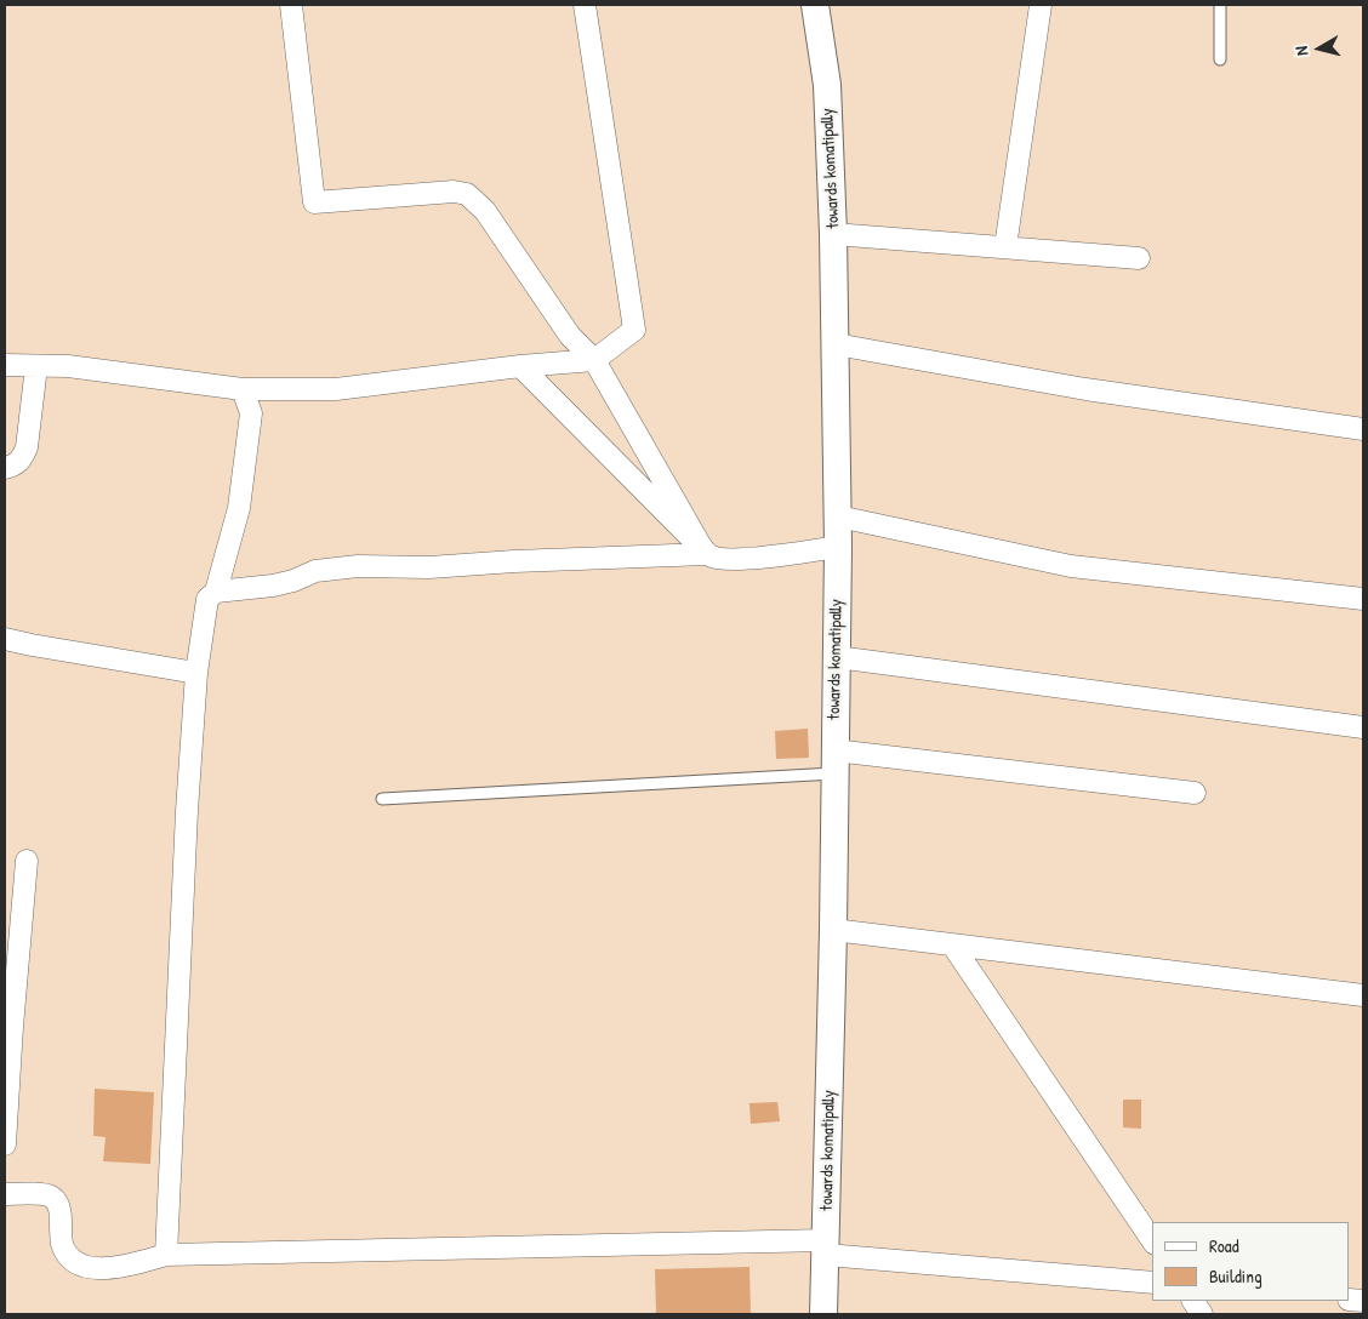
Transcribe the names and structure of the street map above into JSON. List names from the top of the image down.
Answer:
{
  "streets": {
    "street": ["towards komatipally"]
  },
  "legend": ["Road", "Building"],
  "north": "left"
}
